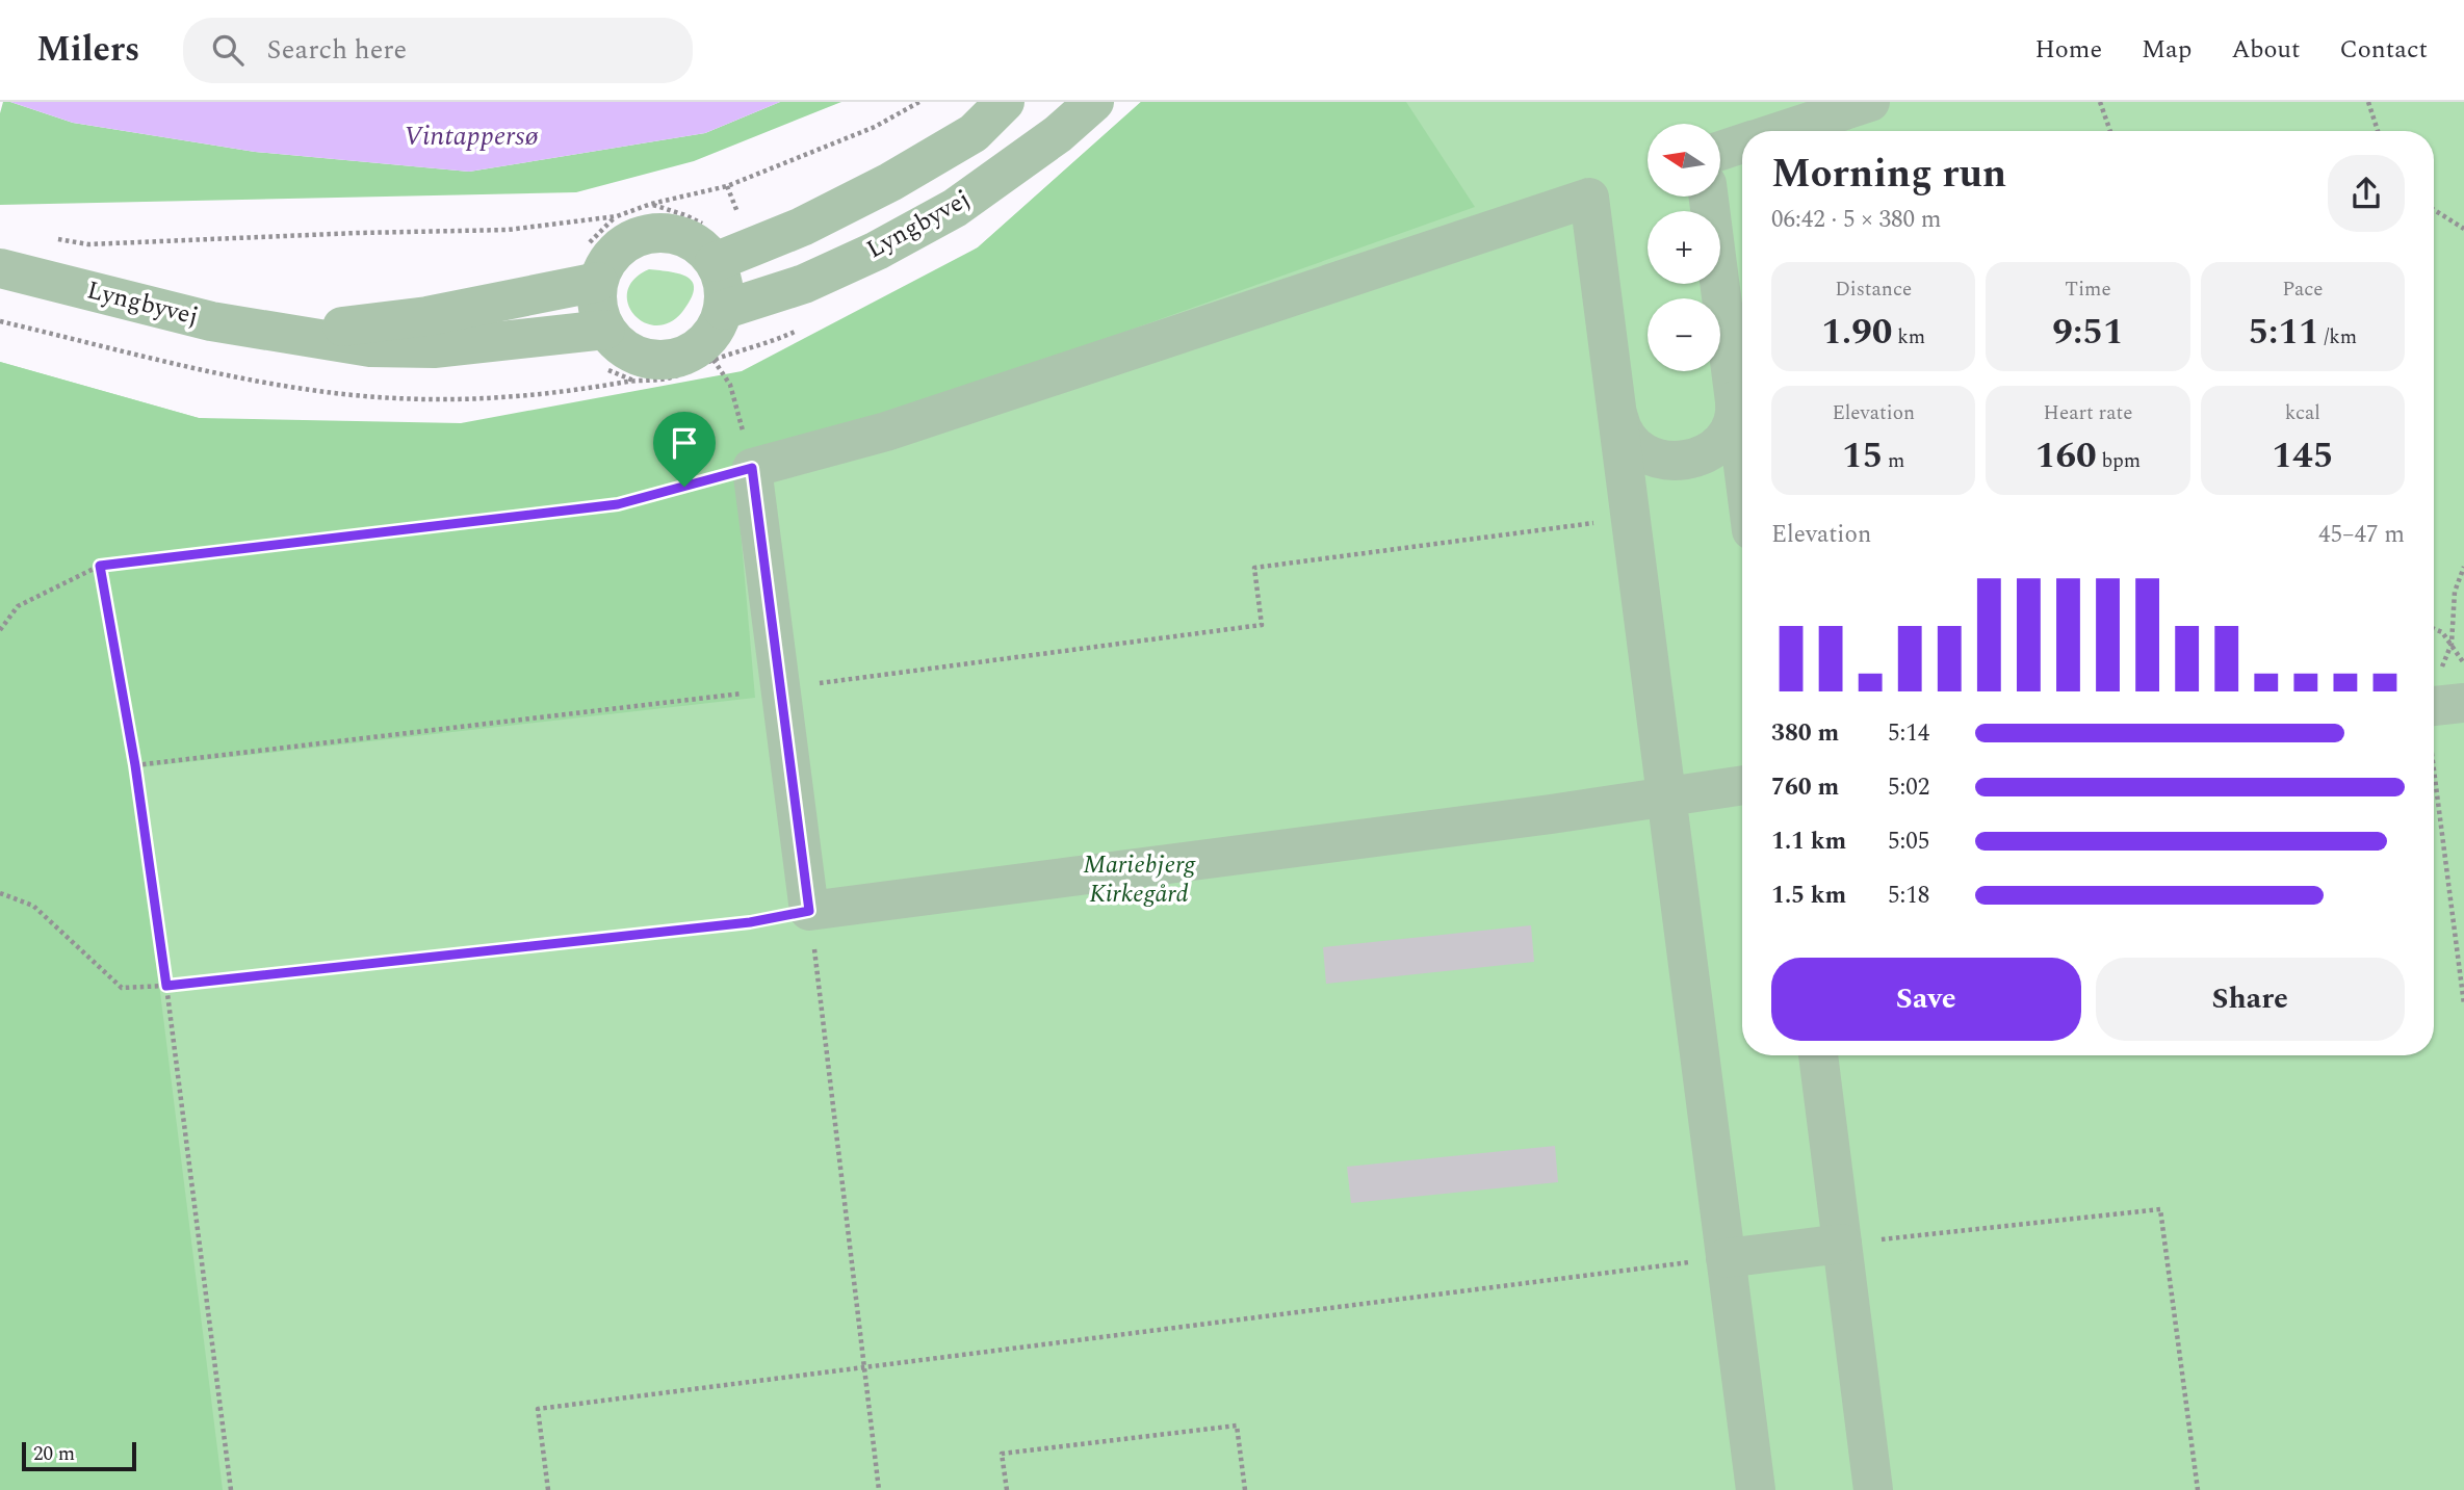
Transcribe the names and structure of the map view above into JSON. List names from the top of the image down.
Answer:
{
  "streets": {
    "street": ["Lyngbyvej"]
  },
  "water": ["Vintappersø"],
  "parks": ["Mariebjerg Kirkegård"],
  "scale_bar": "20 m",
  "north": "left",
  "page": {
    "header": "Milers",
    "search": "Search here",
    "nav": [
      "Home",
      "Map",
      "About",
      "Contact"
    ],
    "map_buttons": ["+", "−"],
    "heading": ["Morning run", "06:42 · 5 × 380 m"],
    "stats": [
      ["Distance", "1.90 km"],
      ["Time", "9:51"],
      ["Pace", "5:11 /km"],
      ["Elevation", "15 m"],
      ["Heart rate", "160 bpm"],
      ["kcal", "145"]
    ],
    "chart": ["Elevation", "45–47 m"],
    "list": [
      {
        "name": "380 m",
        "note": "5:14"
      },
      {
        "name": "760 m",
        "note": "5:02"
      },
      {
        "name": "1.1 km",
        "note": "5:05"
      },
      {
        "name": "1.5 km",
        "note": "5:18"
      }
    ],
    "buttons": ["Save", "Share"],
    "scale": "20 m"
  }
}
